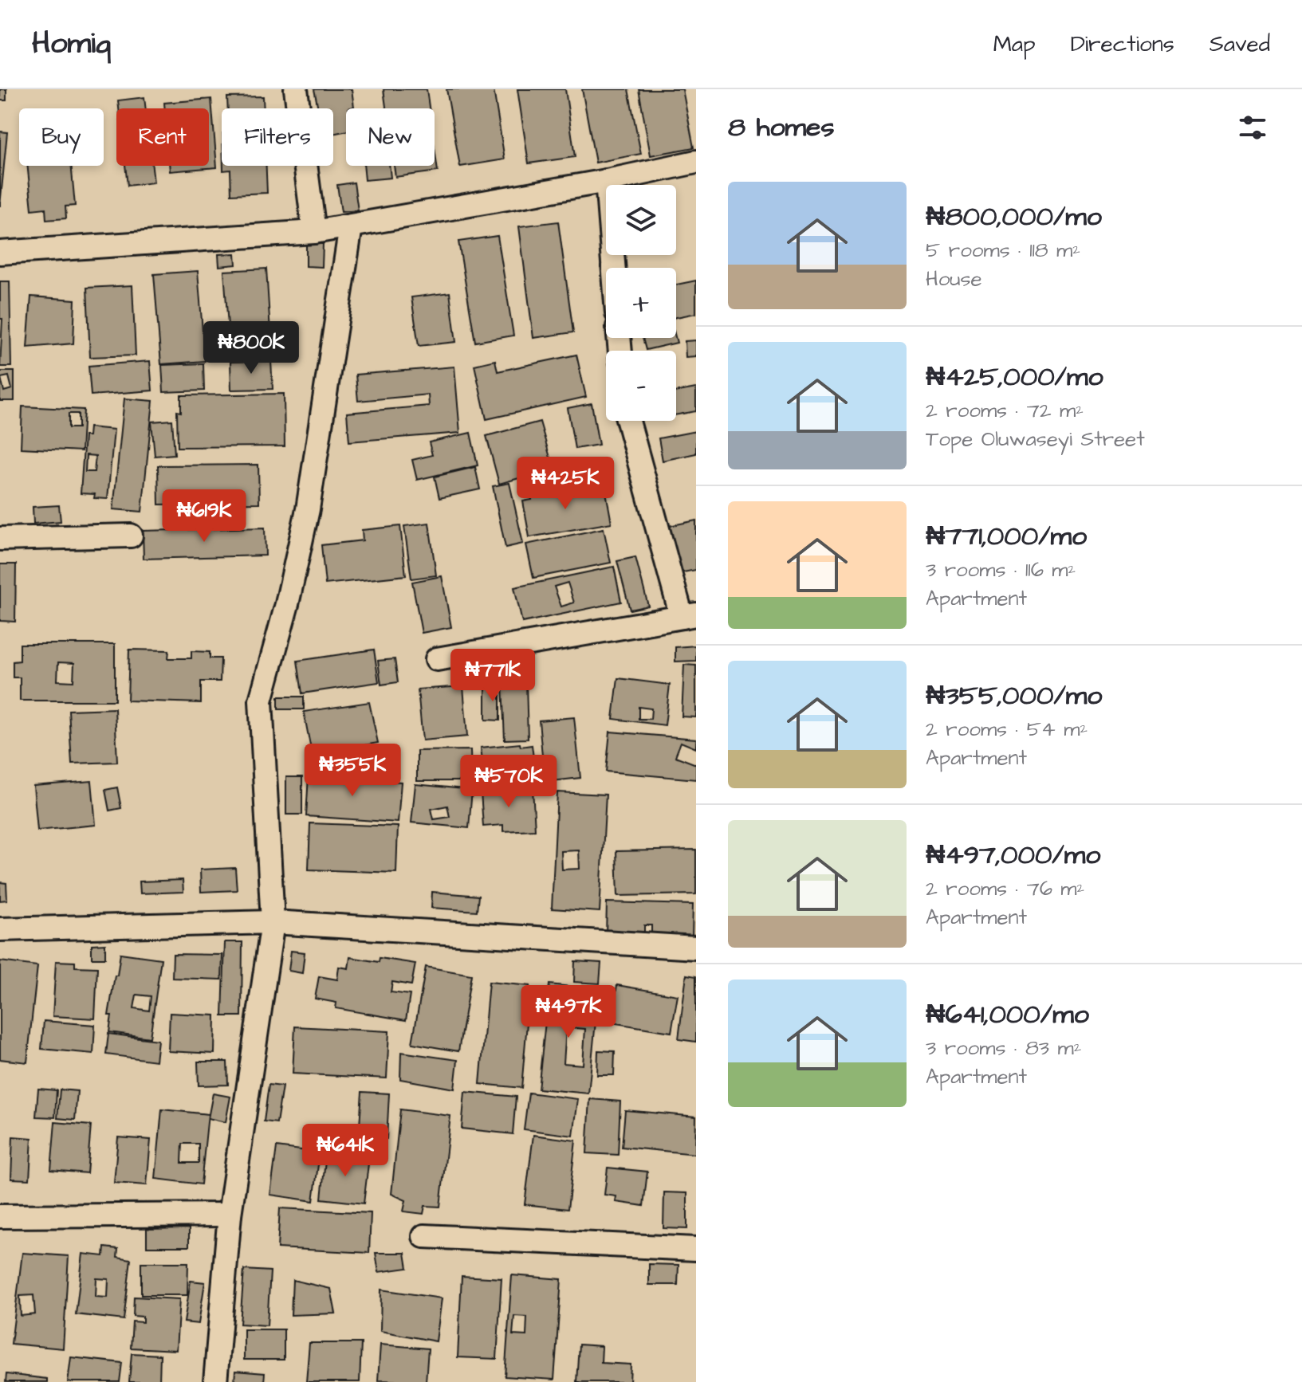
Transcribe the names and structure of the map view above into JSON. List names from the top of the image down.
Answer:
{
  "page": {
    "header": "Homiq",
    "nav": ["Map", "Directions", "Saved"],
    "heading": "8 homes",
    "chip": [
      "Buy",
      "Rent",
      "Filters",
      "New"
    ],
    "list": [
      {
        "name": "₦800,000/mo",
        "note": "5 rooms · 118 m² · House"
      },
      {
        "name": "₦425,000/mo",
        "note": "2 rooms · 72 m² · Tope Oluwaseyi Street"
      },
      {
        "name": "₦771,000/mo",
        "note": "3 rooms · 116 m² · Apartment"
      },
      {
        "name": "₦355,000/mo",
        "note": "2 rooms · 54 m² · Apartment"
      },
      {
        "name": "₦497,000/mo",
        "note": "2 rooms · 76 m² · Apartment"
      },
      {
        "name": "₦641,000/mo",
        "note": "3 rooms · 83 m² · Apartment"
      }
    ],
    "map_buttons": ["+", "−"],
    "price": [
      "₦800K",
      "₦425K",
      "₦619K",
      "₦771K",
      "₦355K",
      "₦570K",
      "₦497K",
      "₦641K"
    ]
  }
}
